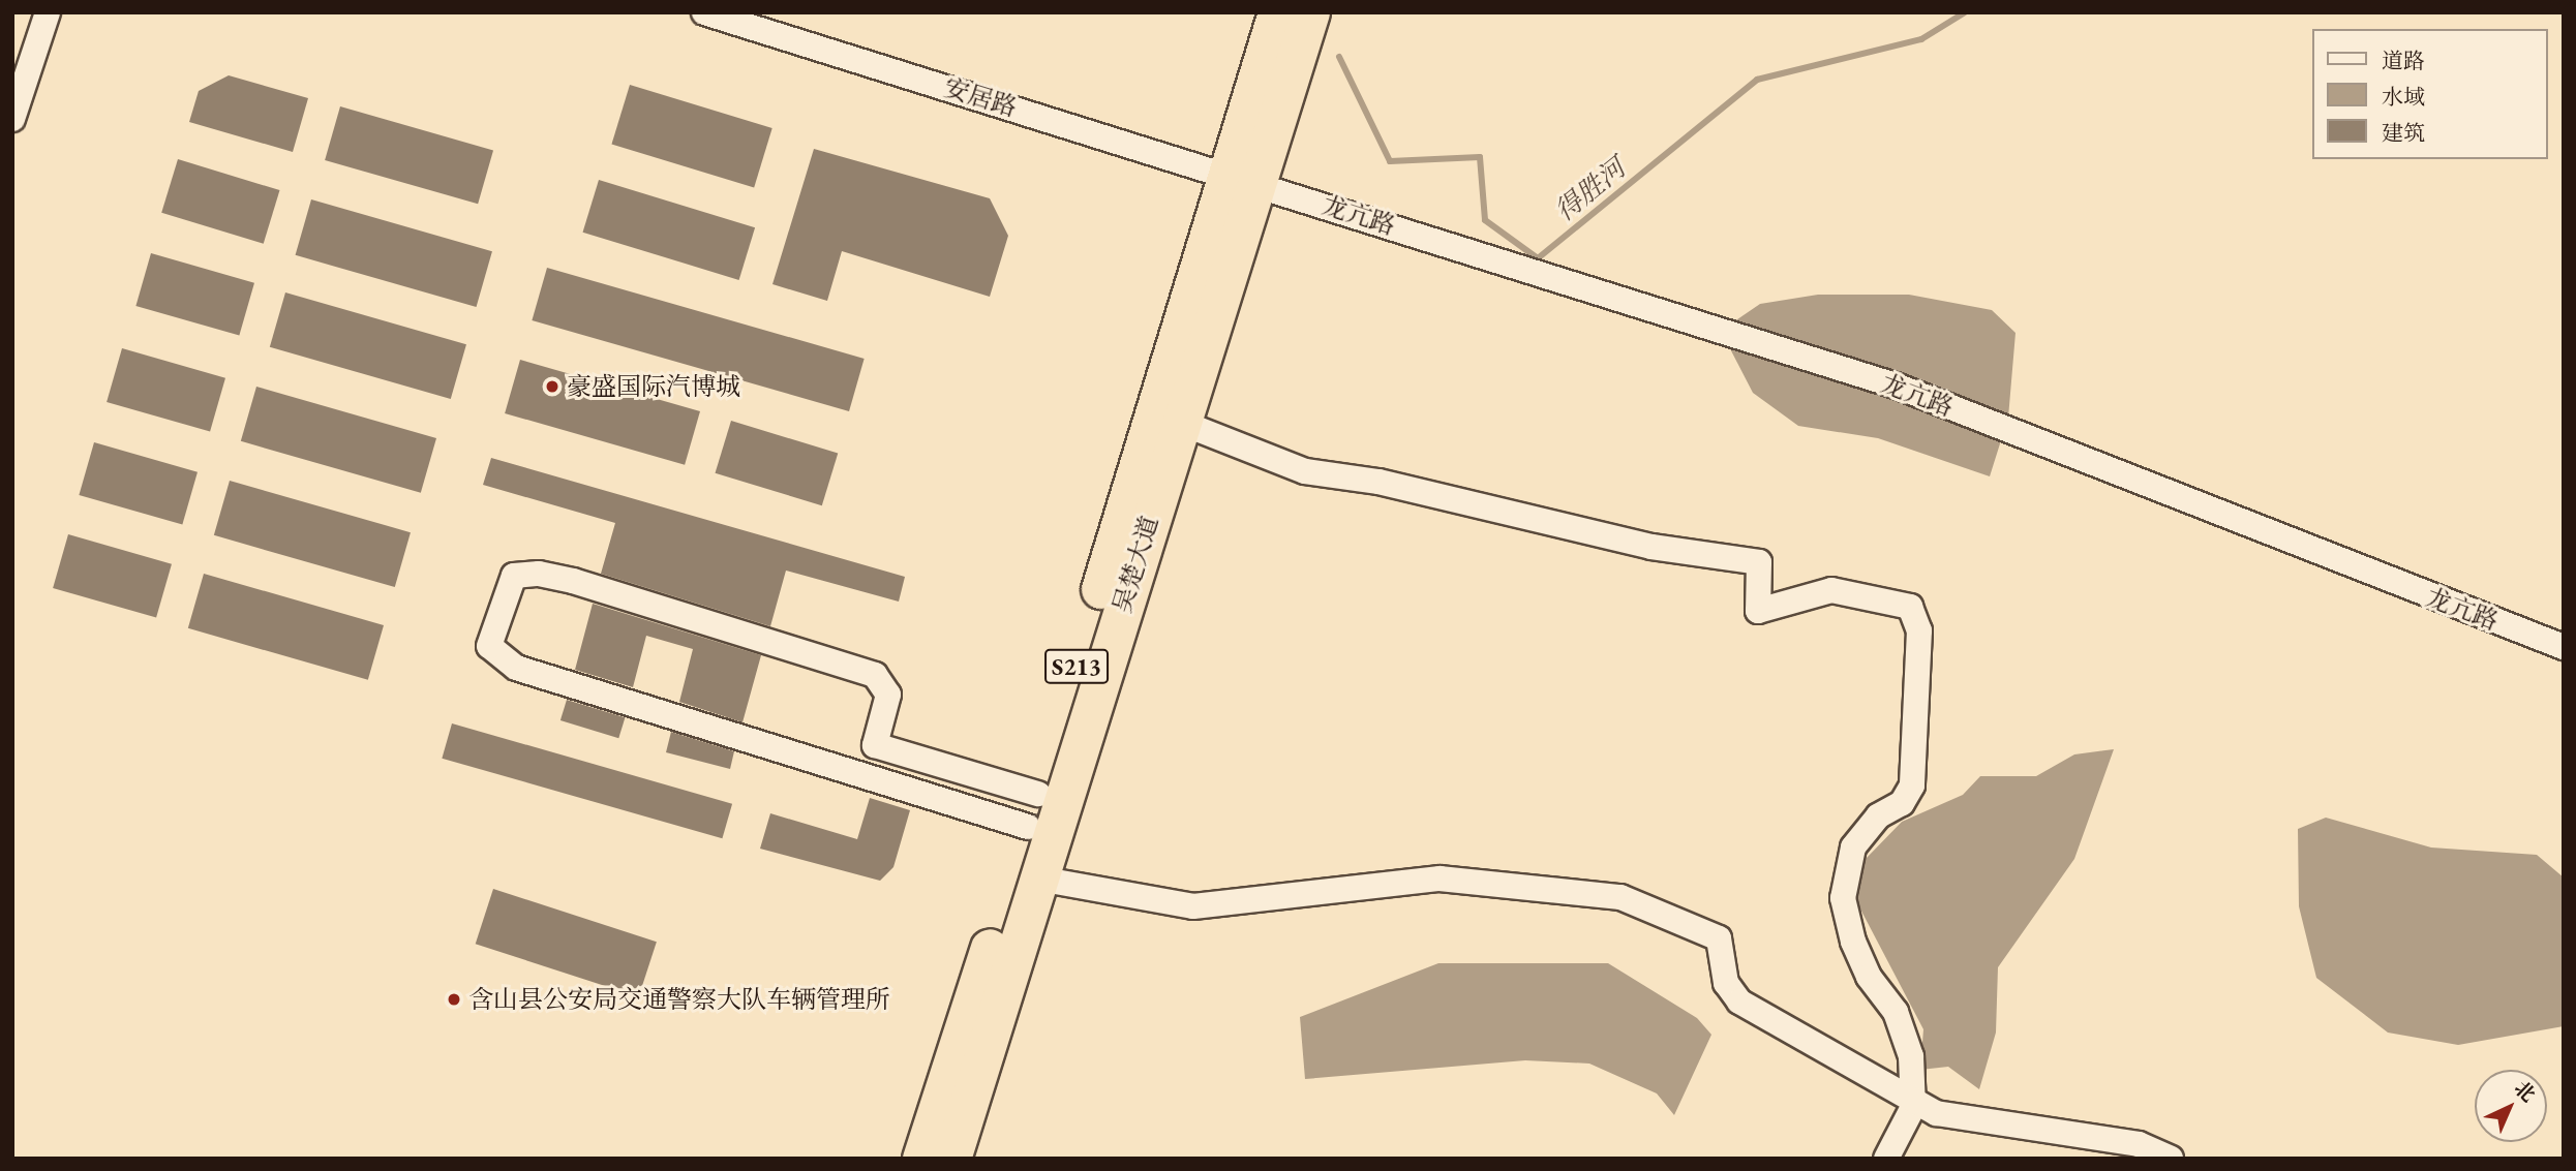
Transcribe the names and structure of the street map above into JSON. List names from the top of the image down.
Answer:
{
  "streets": {
    "highway": ["吴楚大道", "S213"],
    "street": ["安居路", "龙亢路"]
  },
  "crossings": [
    ["安居路", "龙亢路"],
    ["安居路", "吴楚大道"],
    ["龙亢路", "吴楚大道"]
  ],
  "water": ["得胜河"],
  "places": ["豪盛国际汽博城", "含山县公安局交通警察大队车辆管理所"],
  "legend": ["道路", "水域", "建筑"],
  "north": "top right"
}
